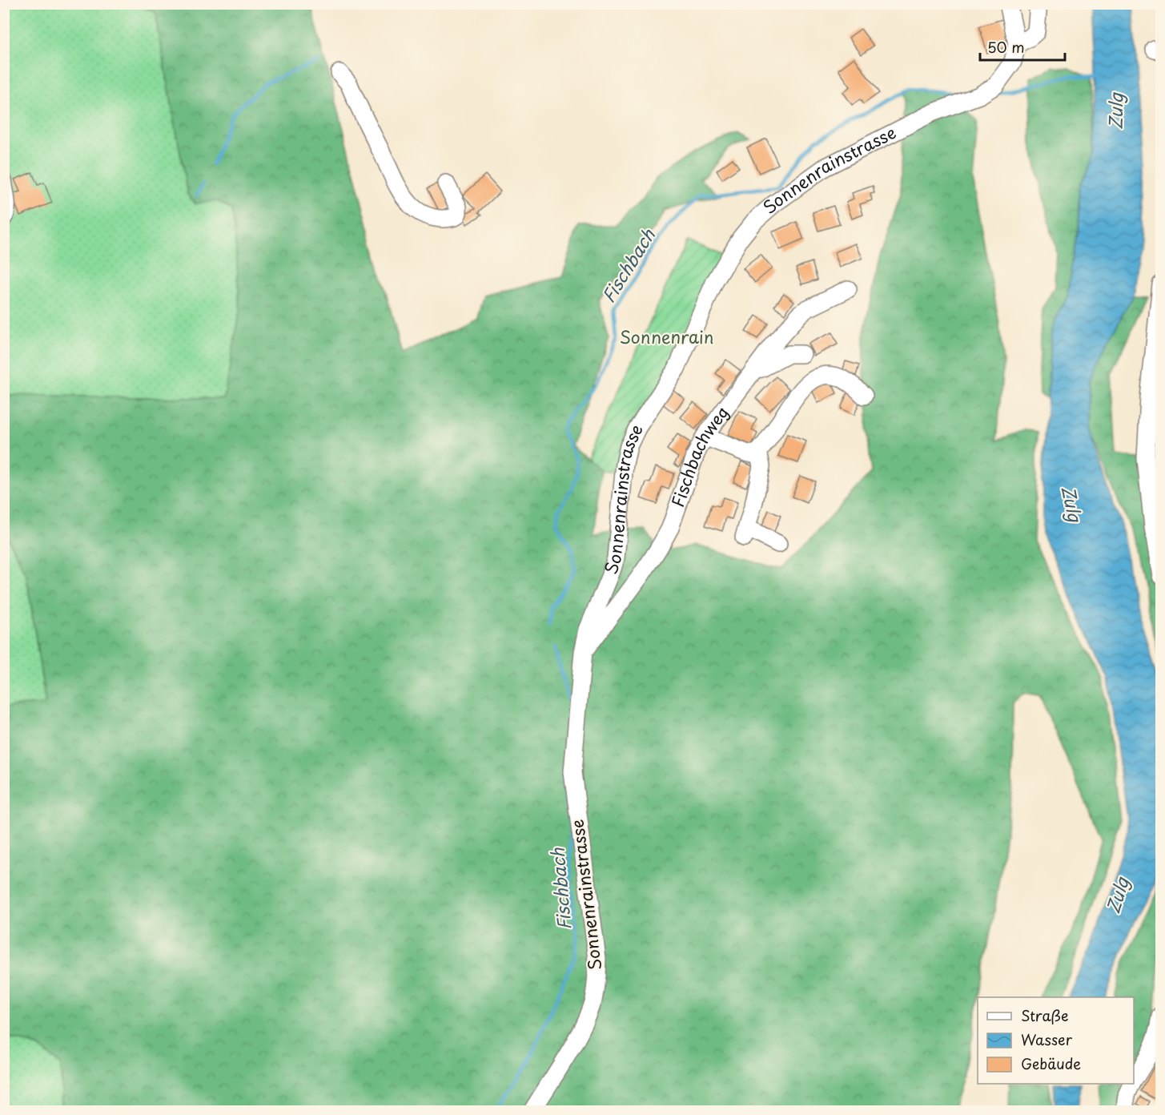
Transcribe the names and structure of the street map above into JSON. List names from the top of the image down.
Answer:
{
  "streets": {
    "street": ["Sonnenrainstrasse", "Fischbachweg"]
  },
  "crossings": [
    ["Sonnenrainstrasse", "Fischbachweg"]
  ],
  "water": ["Zulg", "Fischbach"],
  "parks": ["Sonnenrain"],
  "legend": ["Straße", "Wasser", "Gebäude"],
  "scale_bar": "50 m"
}
